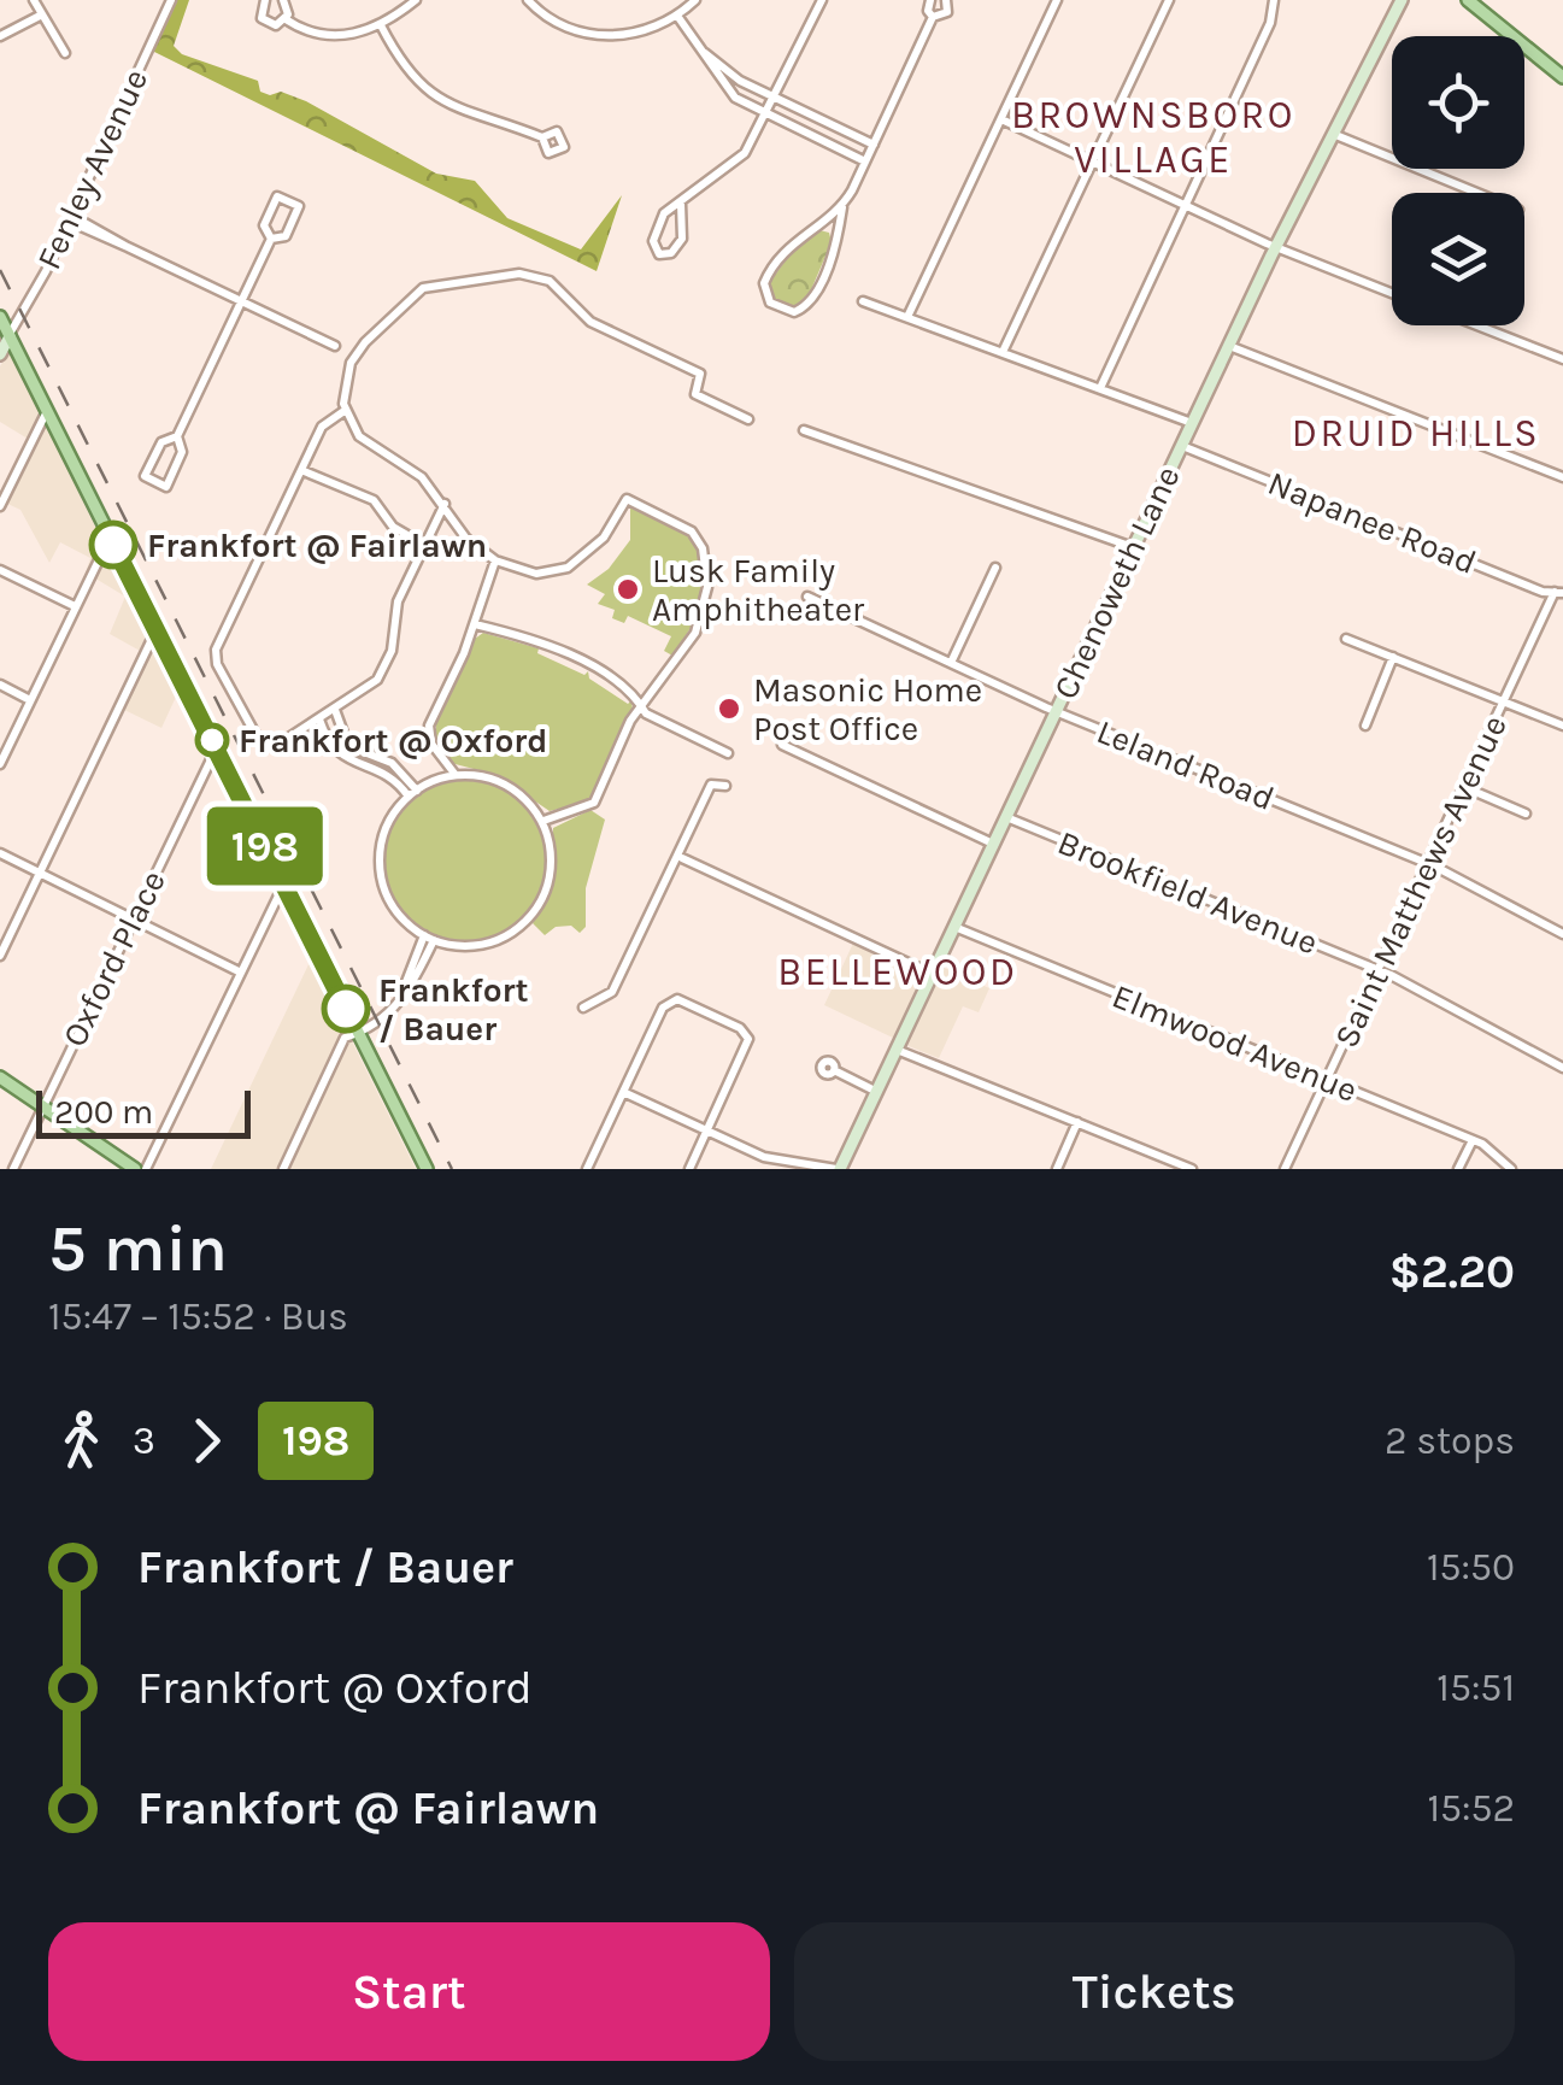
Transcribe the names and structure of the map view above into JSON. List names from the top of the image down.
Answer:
{
  "streets": {
    "main road": ["Chenoweth Lane"],
    "street": [
      "Fenley Avenue",
      "Napanee Road",
      "Leland Road",
      "Saint Matthews Avenue",
      "Brookfield Avenue",
      "Oxford Place",
      "Elmwood Avenue"
    ]
  },
  "crossings": [
    ["Napanee Road", "Chenoweth Lane"],
    ["Napanee Road", "Saint Matthews Avenue"],
    ["Chenoweth Lane", "Leland Road"],
    ["Chenoweth Lane", "Brookfield Avenue"],
    ["Chenoweth Lane", "Elmwood Avenue"],
    ["Leland Road", "Saint Matthews Avenue"],
    ["Saint Matthews Avenue", "Brookfield Avenue"],
    ["Saint Matthews Avenue", "Elmwood Avenue"]
  ],
  "districts": ["BROWNSBORO VILLAGE", "DRUID HILLS", "BELLEWOOD"],
  "places": [
    "Frankfort @ Fairlawn",
    "Lusk Family Amphitheater",
    "Masonic Home Post Office",
    "Frankfort @ Oxford",
    "Frankfort / Bauer"
  ],
  "lines": ["bus line 198"],
  "scale_bar": "200 m",
  "page": {
    "on_map": "198",
    "scale": "200 m",
    "heading": ["5 min", "15:47 – 15:52 · Bus", "$2.20"],
    "legs": ["3", "198", "2 stops"],
    "list": [
      {
        "name": "Frankfort / Bauer",
        "value": "15:50"
      },
      {
        "name": "Frankfort @ Oxford",
        "value": "15:51"
      },
      {
        "name": "Frankfort @ Fairlawn",
        "value": "15:52"
      }
    ],
    "buttons": ["Start", "Tickets"]
  }
}
